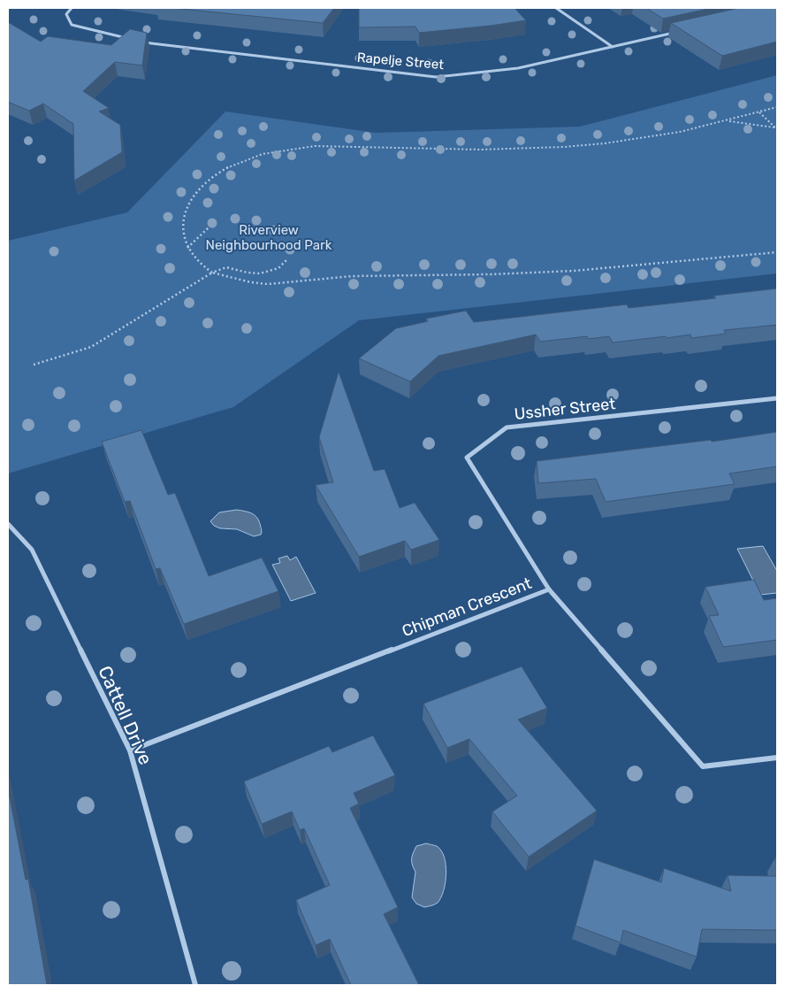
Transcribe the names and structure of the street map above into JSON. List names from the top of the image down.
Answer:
{
  "streets": {
    "street": [
      "Rapelje Street",
      "Ussher Street",
      "Chipman Crescent",
      "Cattell Drive"
    ]
  },
  "crossings": [
    ["Ussher Street", "Chipman Crescent"],
    ["Chipman Crescent", "Cattell Drive"]
  ],
  "parks": ["Riverview Neighbourhood Park"]
}
